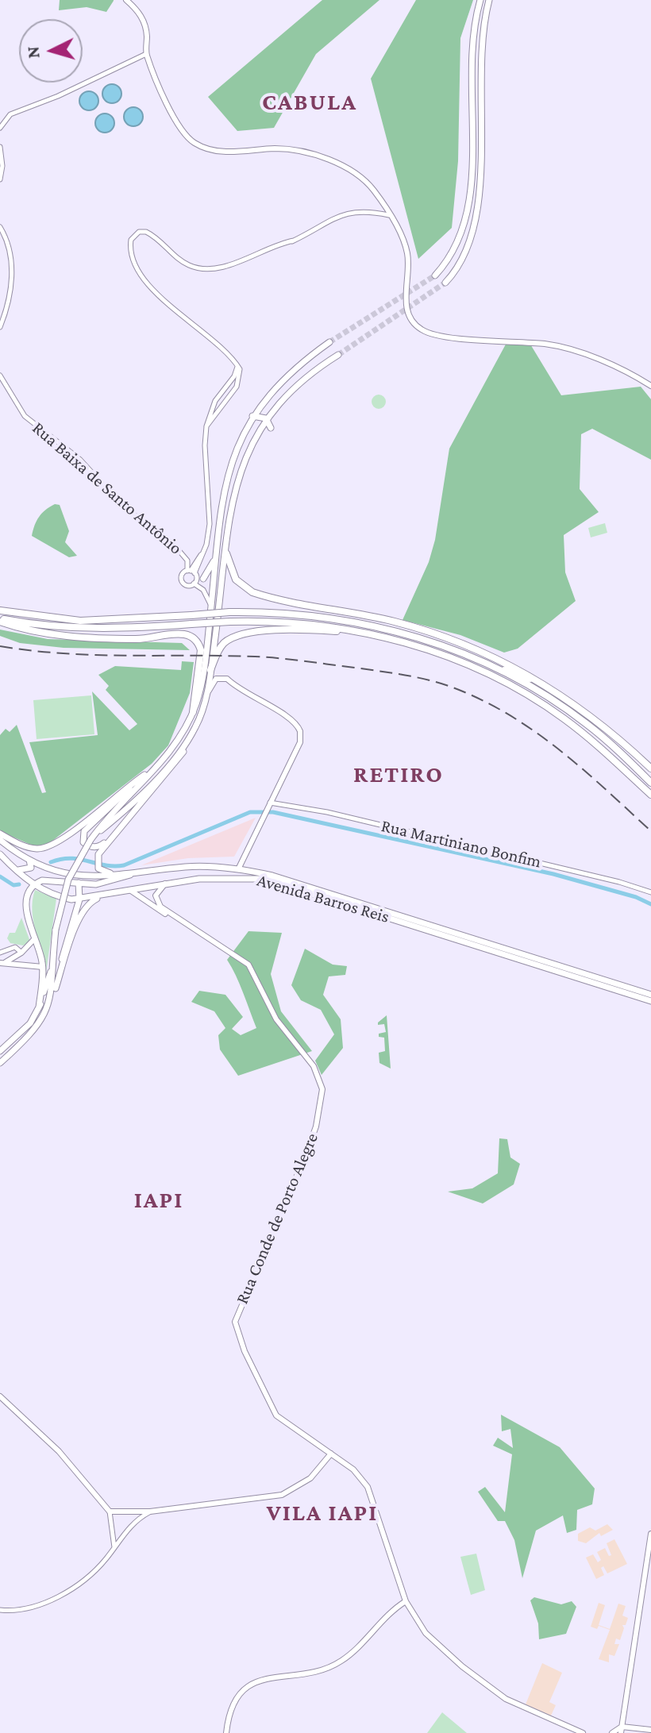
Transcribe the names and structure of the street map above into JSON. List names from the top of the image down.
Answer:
{
  "streets": {
    "main road": ["Avenida Barros Reis", "Rua Conde de Porto Alegre"],
    "street": ["Rua Baixa de Santo Antônio", "Rua Martiniano Bonfim"]
  },
  "crossings": [
    ["Avenida Barros Reis", "Rua Conde de Porto Alegre"]
  ],
  "districts": [
    "CABULA",
    "RETIRO",
    "IAPI",
    "VILA IAPI"
  ],
  "north": "left"
}
